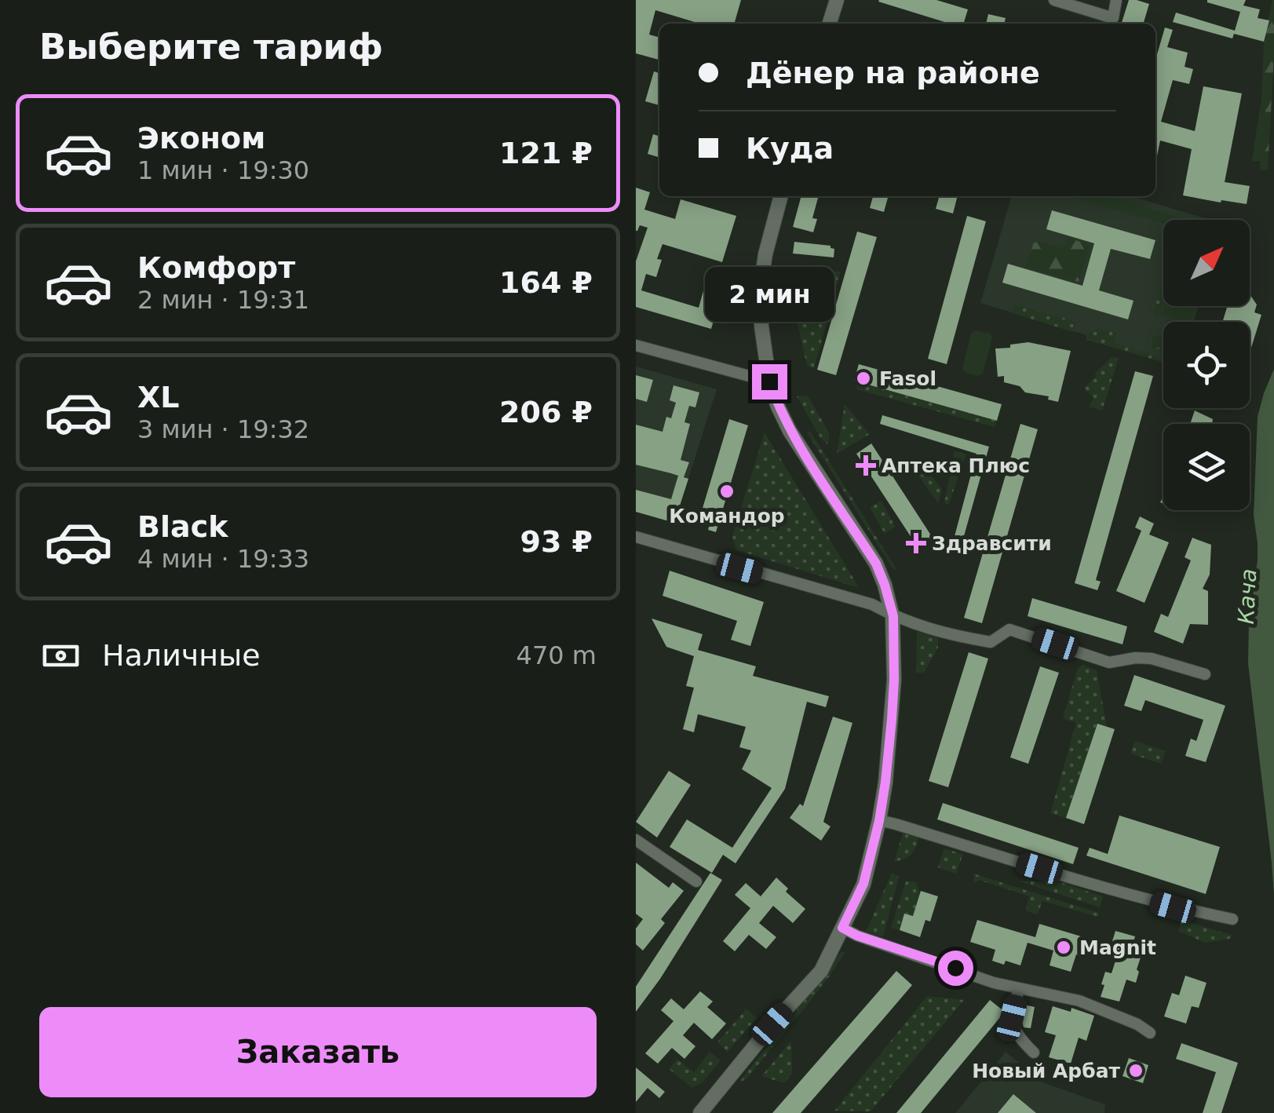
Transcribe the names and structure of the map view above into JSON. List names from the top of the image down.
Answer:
{
  "water": ["Кача"],
  "places": {
    "other": [
      "Fasol",
      "Командор",
      "Magnit",
      "Новый Арбат"
    ],
    "health": ["Аптека Плюс", "Здравсити"]
  },
  "north": "top right",
  "page": {
    "heading": "Выберите тариф",
    "banner": ["Дёнер на районе", "Куда"],
    "list": [
      {
        "name": "Эконом",
        "note": "1 мин · 19:30",
        "value": "121 ₽"
      },
      {
        "name": "Комфорт",
        "note": "2 мин · 19:31",
        "value": "164 ₽"
      },
      {
        "name": "XL",
        "note": "3 мин · 19:32",
        "value": "206 ₽"
      },
      {
        "name": "Black",
        "note": "4 мин · 19:33",
        "value": "93 ₽"
      }
    ],
    "bubble": "2 мин",
    "pay": ["Наличные", "470 m"],
    "buttons": "Заказать"
  }
}
